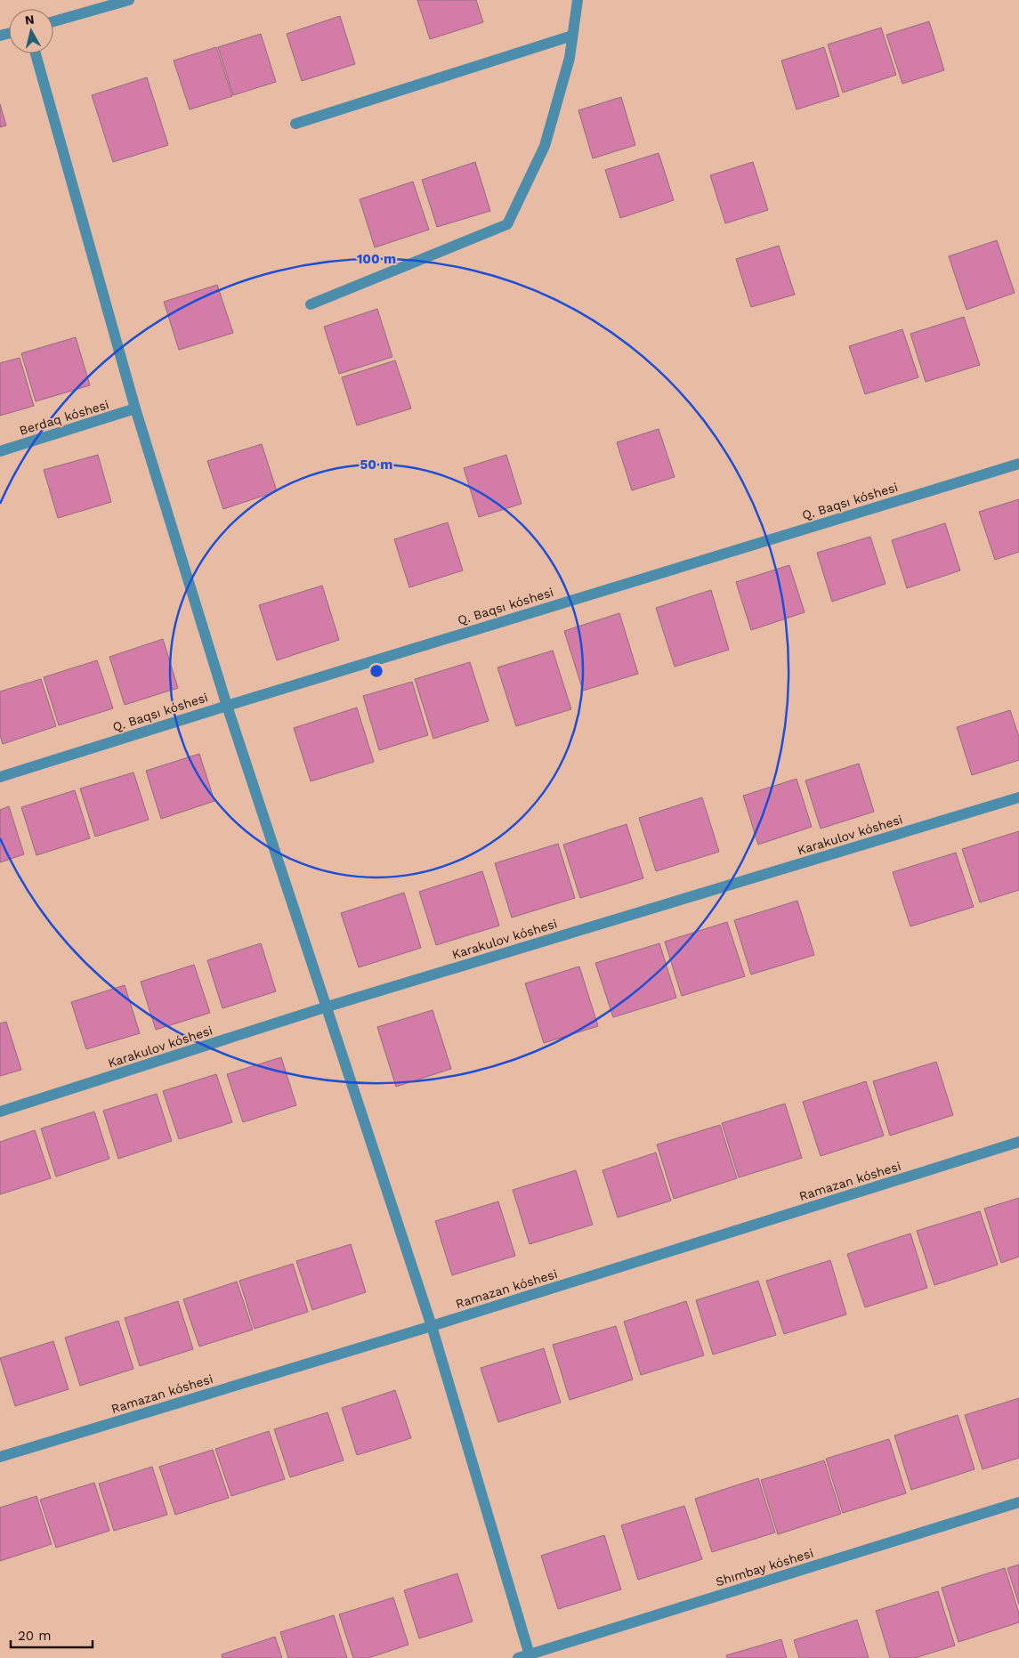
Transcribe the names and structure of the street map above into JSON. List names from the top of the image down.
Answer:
{
  "streets": {
    "street": [
      "Berdaq kóshesi",
      "Q. Baqsı kóshesi",
      "Karakulov kóshesi",
      "Ramazan kóshesi",
      "Shımbay kóshesi"
    ]
  },
  "scale_bar": "20 m",
  "north": "top",
  "rings": ["100 m", "50 m"]
}
